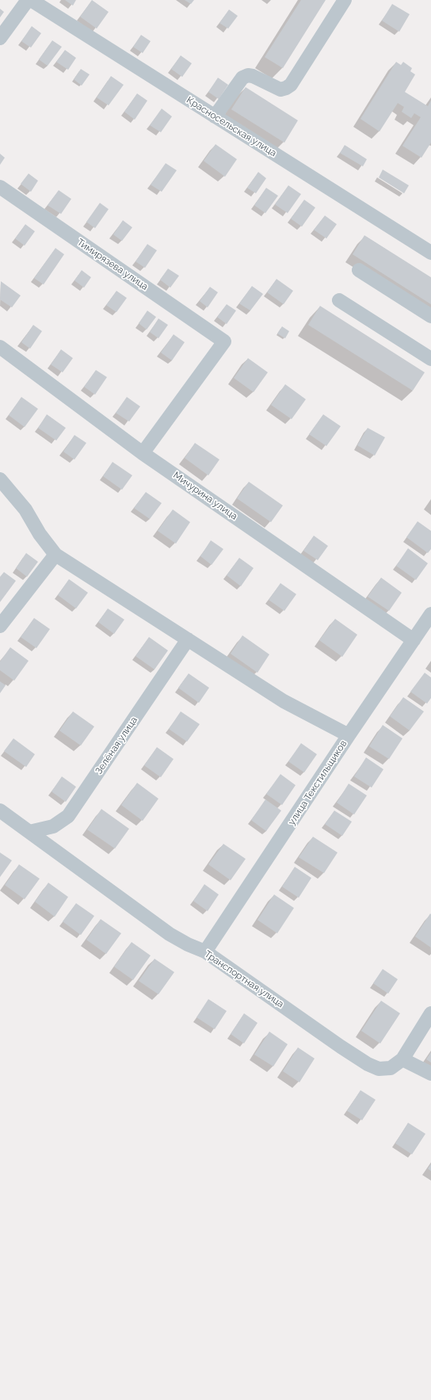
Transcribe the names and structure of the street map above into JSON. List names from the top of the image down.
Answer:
{
  "streets": {
    "street": [
      "Красносельская улица",
      "Тимирязева улица",
      "Мичурина улица",
      "Зелёная улица",
      "улица Текстильщиков",
      "Транспортная улица"
    ]
  },
  "crossings": [
    ["Тимирязева улица", "Мичурина улица"],
    ["Мичурина улица", "улица Текстильщиков"],
    ["Зелёная улица", "Транспортная улица"],
    ["улица Текстильщиков", "Транспортная улица"]
  ]
}
